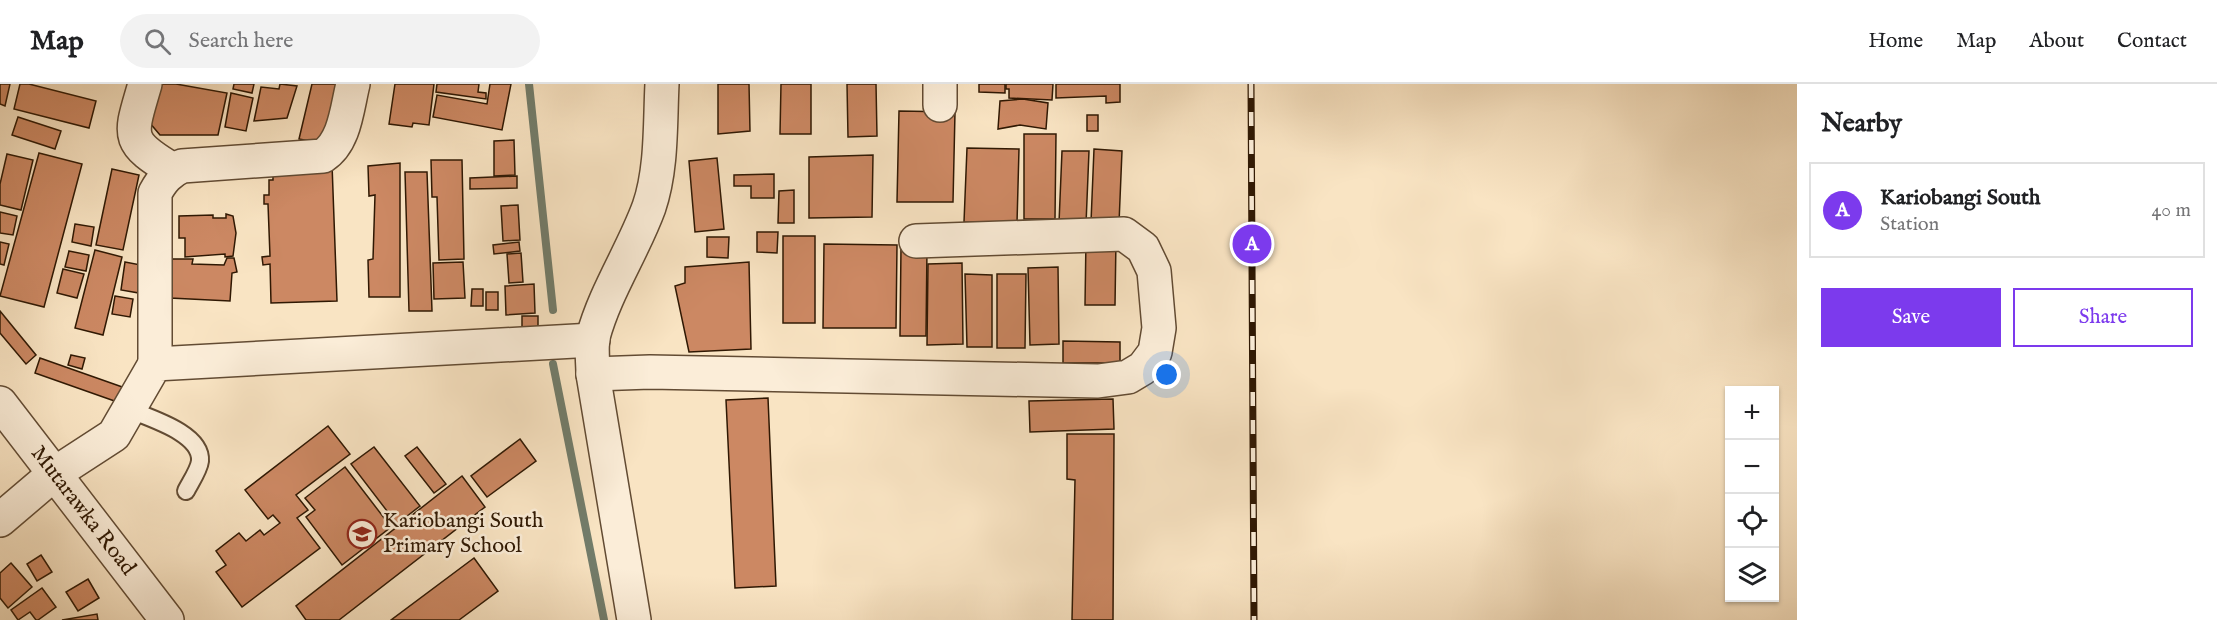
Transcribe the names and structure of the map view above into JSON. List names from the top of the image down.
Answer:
{
  "streets": {
    "street": ["Mutarawka Road"]
  },
  "places": {
    "school or university": ["Kariobangi South Primary School"]
  },
  "page": {
    "header": "Map",
    "search": "Search here",
    "nav": [
      "Home",
      "Map",
      "About",
      "Contact"
    ],
    "heading": "Nearby",
    "list": [
      {
        "mark": "A",
        "name": "Kariobangi South",
        "note": "Station",
        "value": "40 m"
      }
    ],
    "pins": "A",
    "buttons": ["Save", "Share"],
    "map_buttons": ["+", "−"]
  }
}
